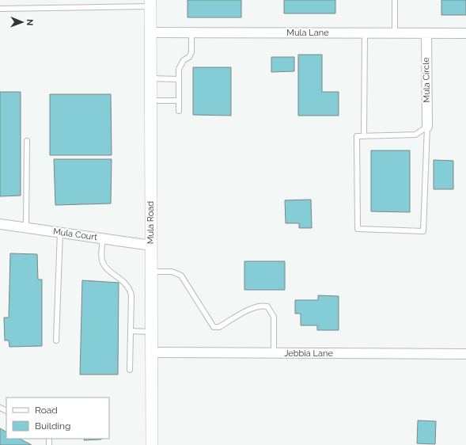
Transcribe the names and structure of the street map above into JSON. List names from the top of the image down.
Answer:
{
  "streets": {
    "street": [
      "Mula Lane",
      "Mula Circle",
      "Mula Road",
      "Mula Court",
      "Jebbia Lane"
    ]
  },
  "crossings": [
    ["Mula Lane", "Mula Circle"],
    ["Mula Lane", "Mula Road"],
    ["Mula Road", "Mula Court"],
    ["Mula Road", "Jebbia Lane"]
  ],
  "legend": ["Road", "Building"],
  "north": "right"
}
